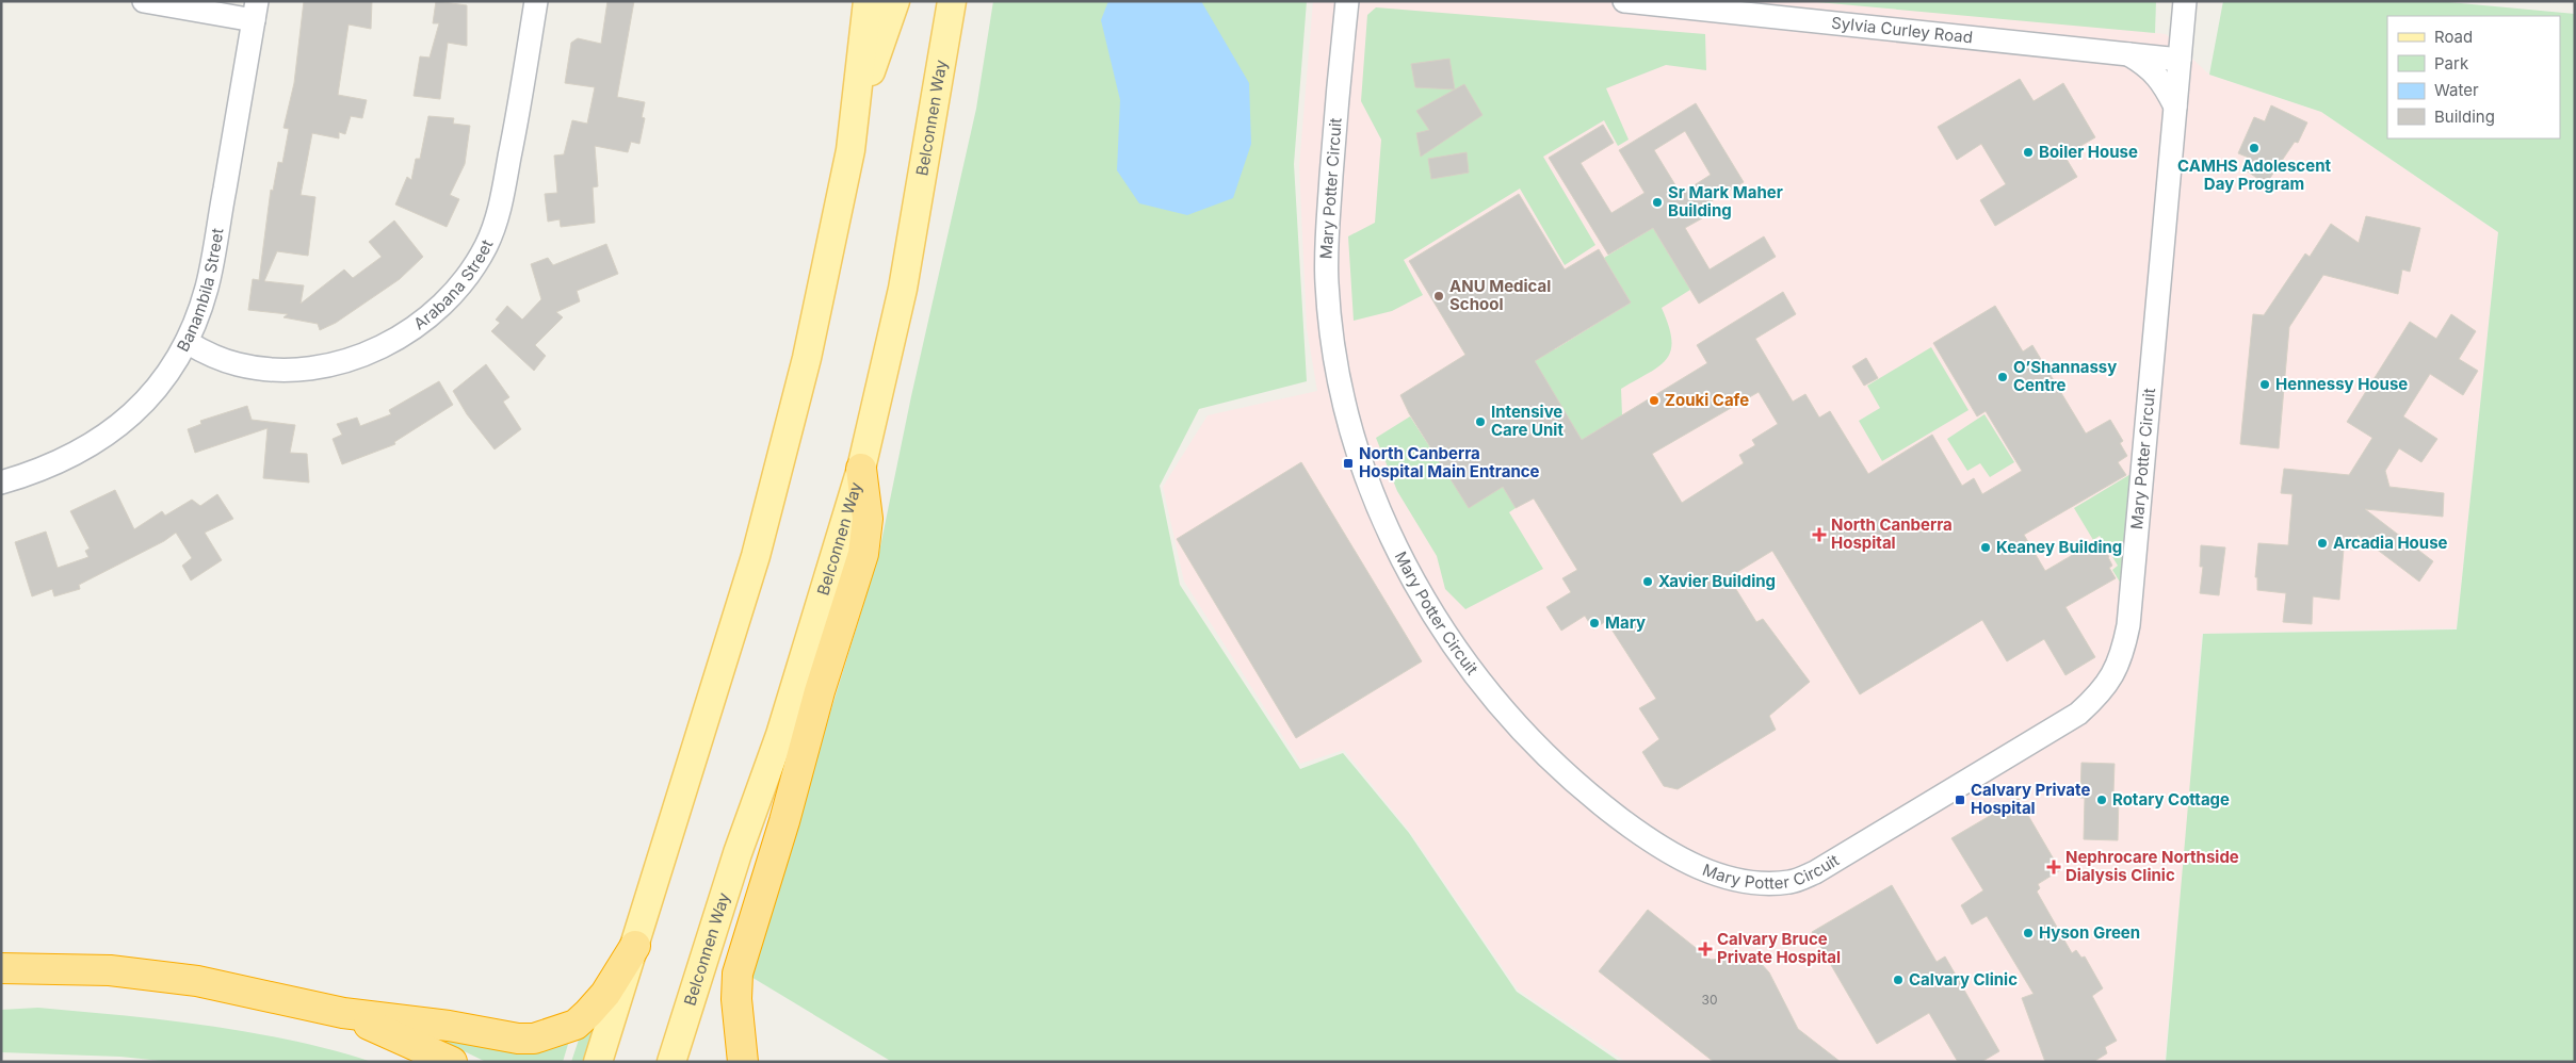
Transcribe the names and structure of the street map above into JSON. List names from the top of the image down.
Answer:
{
  "streets": {
    "main road": ["Belconnen Way"],
    "street": [
      "Sylvia Curley Road",
      "Mary Potter Circuit",
      "Arabana Street",
      "Banambila Street"
    ]
  },
  "crossings": [
    ["Sylvia Curley Road", "Mary Potter Circuit"],
    ["Arabana Street", "Banambila Street"]
  ],
  "places": {
    "other": [
      "CAMHS Adolescent Day Program",
      "Boiler House",
      "Sr Mark Maher Building",
      "ANU Medical School",
      "O’Shannassy Centre",
      "Hennessy House",
      "Zouki Cafe",
      "Intensive Care Unit",
      "Arcadia House",
      "Keaney Building",
      "Xavier Building",
      "Mary",
      "Rotary Cottage",
      "Hyson Green",
      "Calvary Clinic"
    ],
    "transit": ["North Canberra Hospital Main Entrance", "Calvary Private Hospital"],
    "health": ["North Canberra Hospital", "Nephrocare Northside Dialysis Clinic", "Calvary Bruce Private Hospital"]
  },
  "house_numbers": ["30"],
  "legend": [
    "Road",
    "Park",
    "Water",
    "Building"
  ]
}
